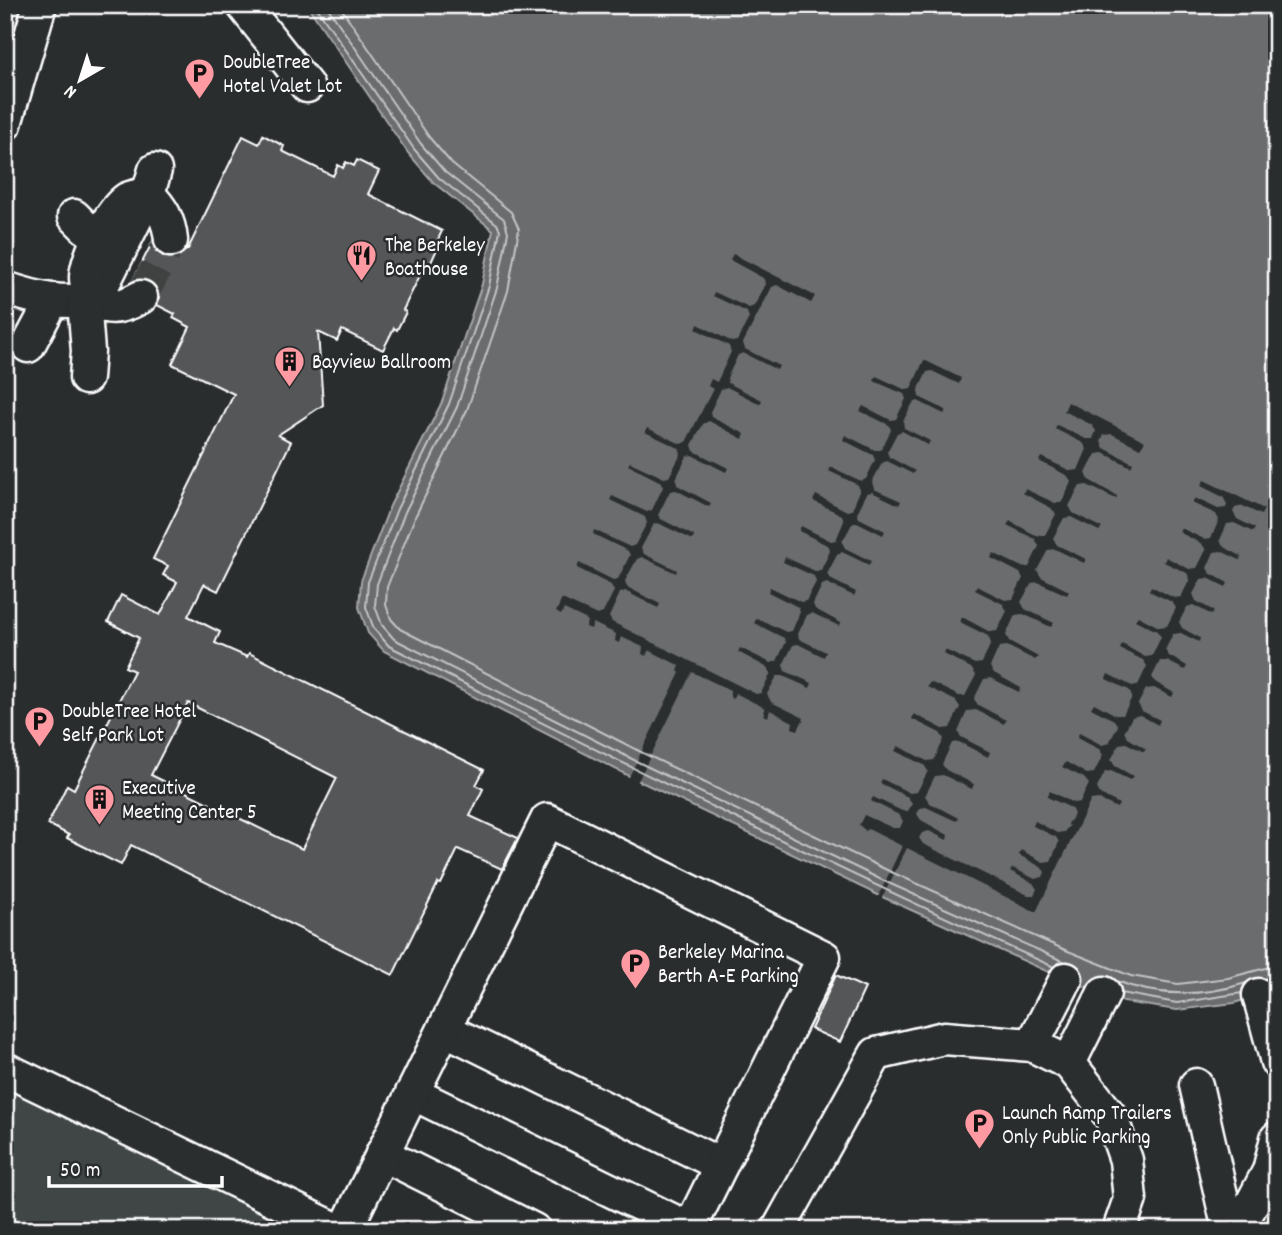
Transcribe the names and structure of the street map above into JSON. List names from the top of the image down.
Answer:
{
  "places": {
    "parking": [
      "DoubleTree Hotel Valet Lot",
      "DoubleTree Hotel Self Park Lot",
      "Berkeley Marina Berth A-E Parking",
      "Launch Ramp Trailers Only Public Parking"
    ],
    "restaurant": ["The Berkeley Boathouse"],
    "building": ["Bayview Ballroom", "Executive Meeting Center 5"]
  },
  "scale_bar": "50 m",
  "north": "bottom left"
}
